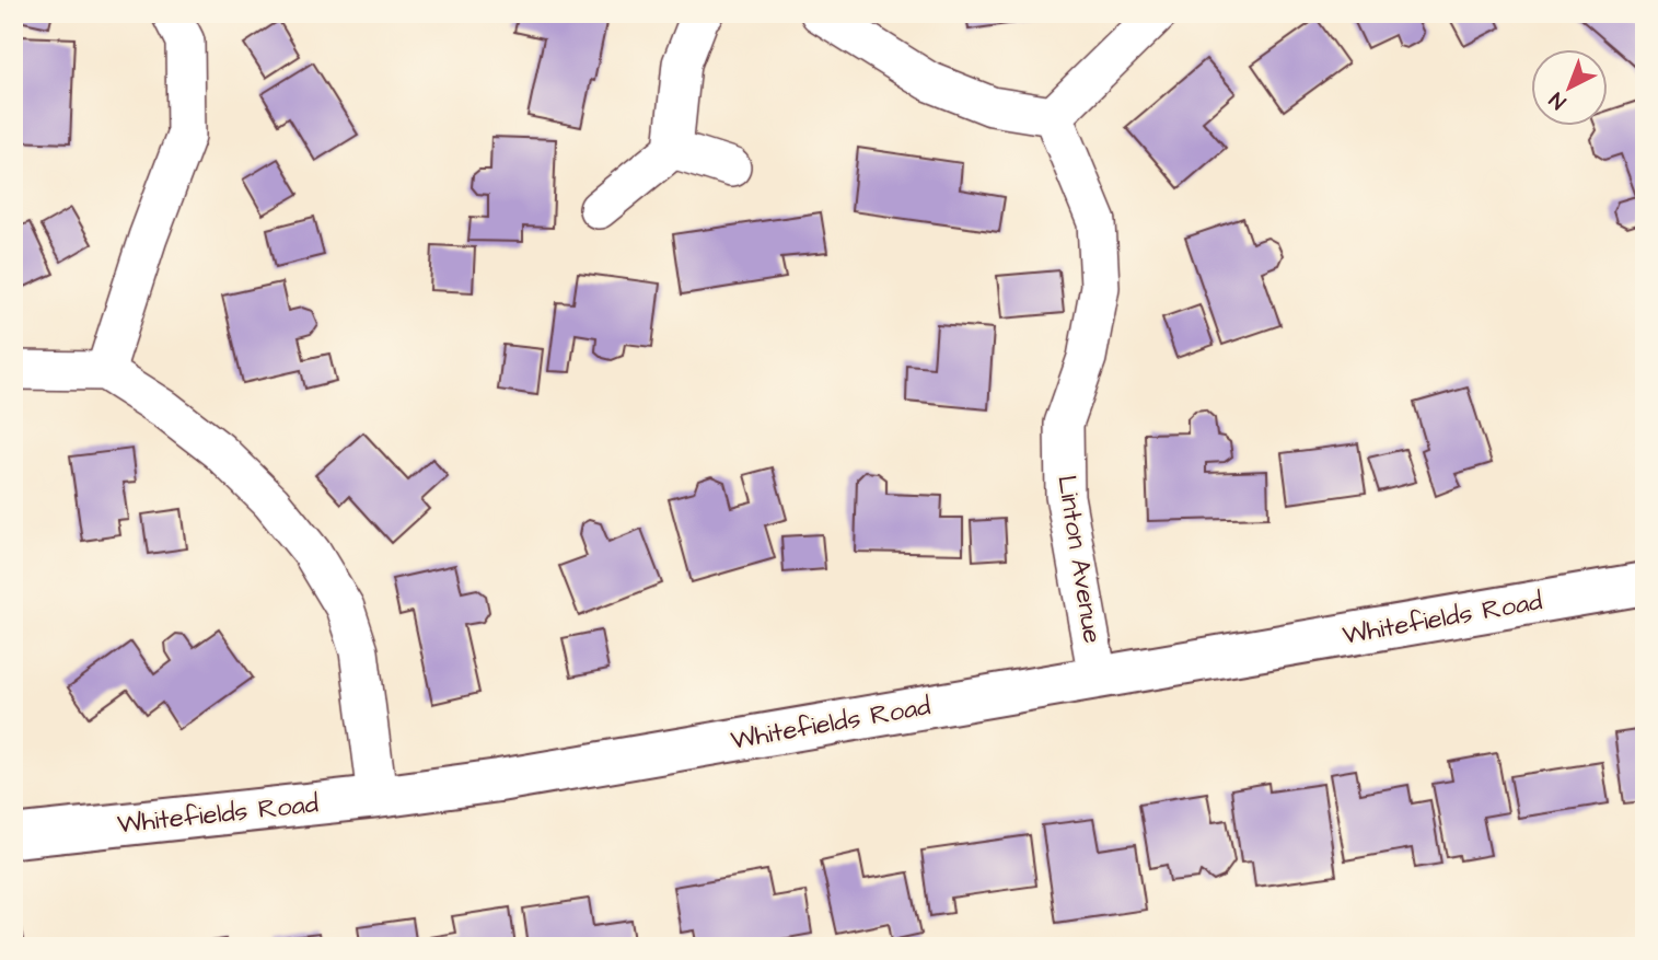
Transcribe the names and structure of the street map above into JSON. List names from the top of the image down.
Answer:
{
  "streets": {
    "street": ["Linton Avenue", "Whitefields Road"]
  },
  "crossings": [
    ["Linton Avenue", "Whitefields Road"]
  ],
  "north": "bottom left"
}
